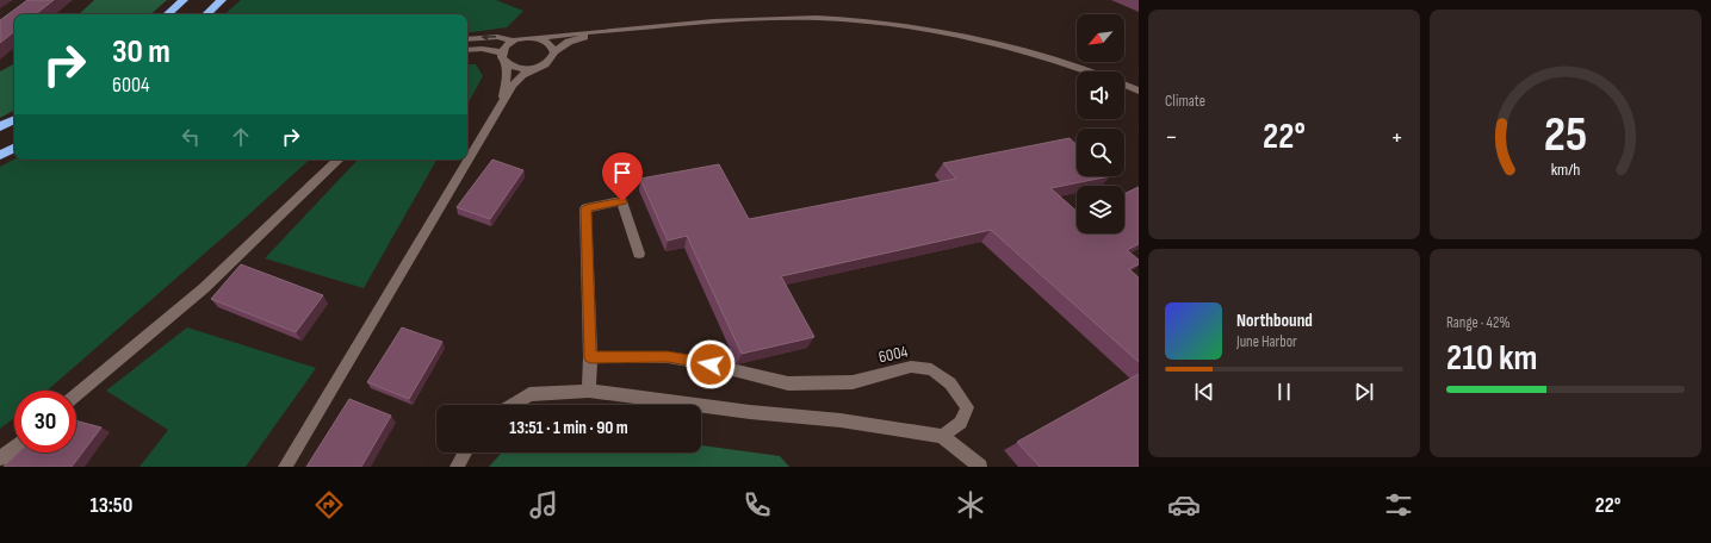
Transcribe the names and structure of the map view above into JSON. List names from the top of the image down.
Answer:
{
  "streets": {
    "street": ["6004"]
  },
  "north": "bottom left",
  "page": {
    "tile": [
      "Climate",
      ["Range · 42%", "210 km"]
    ],
    "turn": ["30 m", "6004"],
    "heat": ["−", "22°", "+"],
    "song": ["Northbound", "June Harbor"],
    "limit": "30",
    "trip": "13:51 · 1 min · 90 m",
    "tabs": ["13:50", "22°"],
    "gauge": ["25", "km/h"]
  }
}
